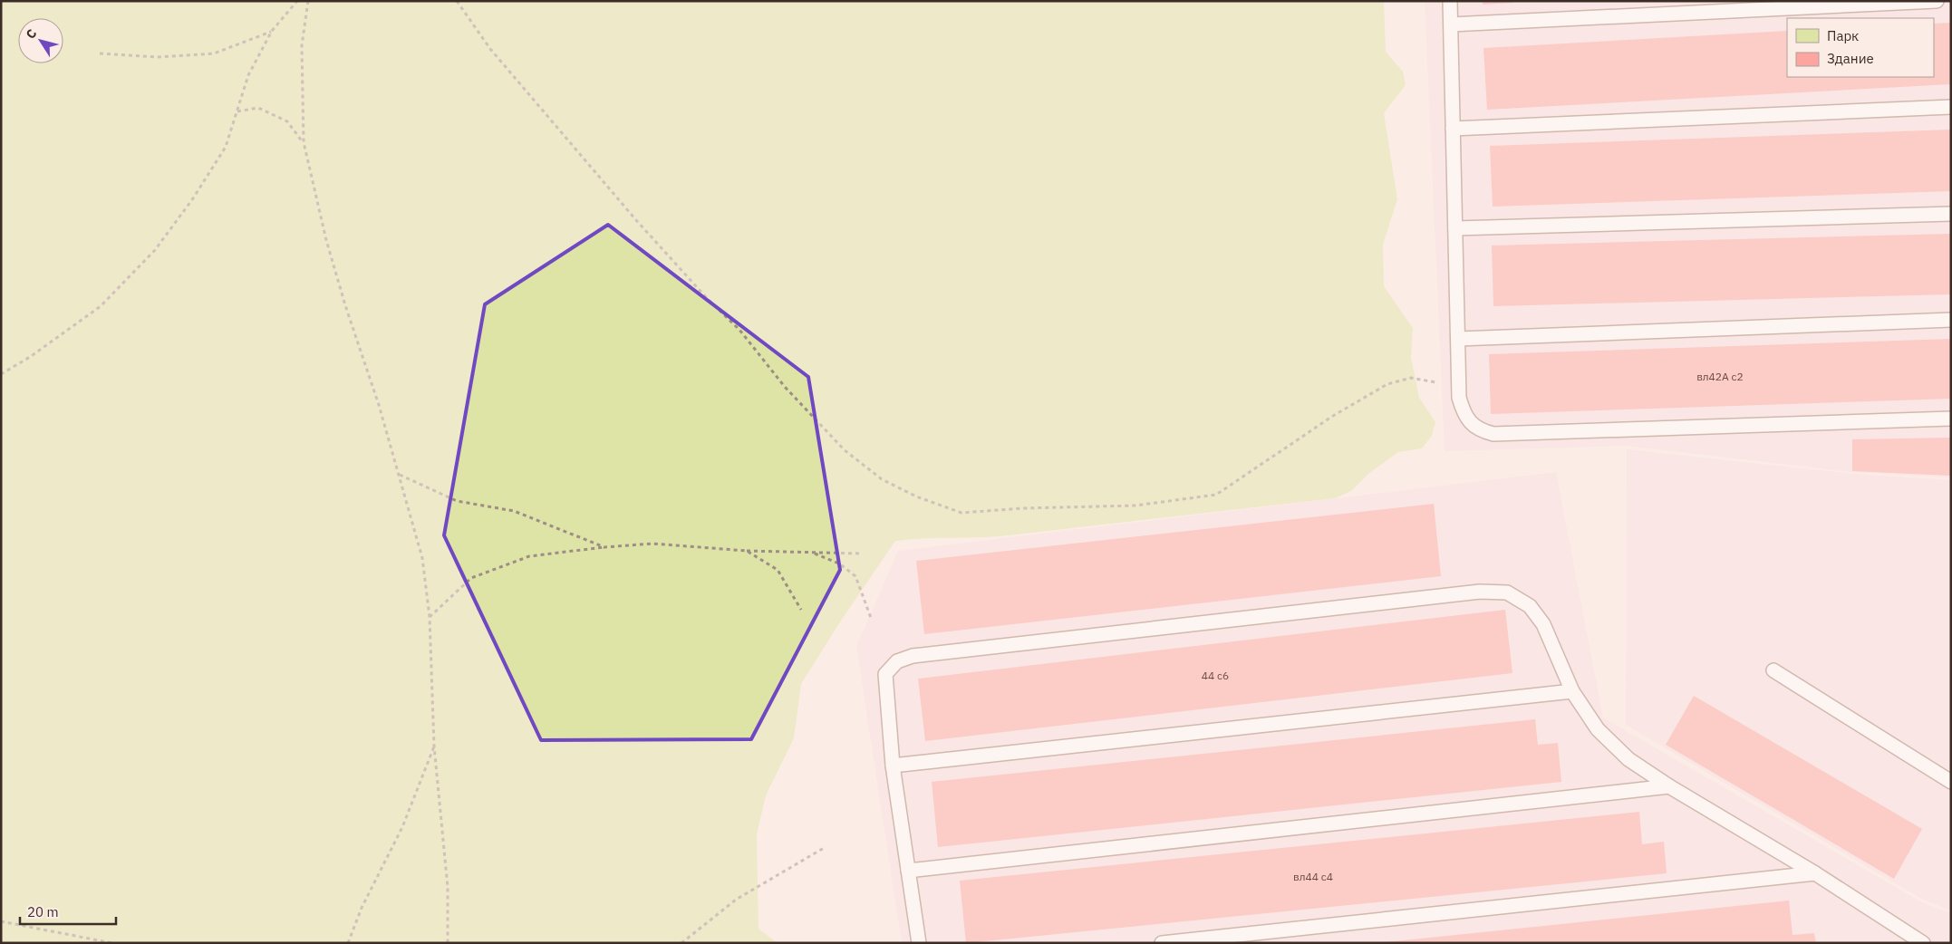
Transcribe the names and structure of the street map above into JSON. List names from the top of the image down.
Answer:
{
  "house_numbers": ["вл42А с2", "44 с6", "вл44 с4"],
  "legend": ["Парк", "Здание"],
  "scale_bar": "20 m",
  "north": "top left"
}
